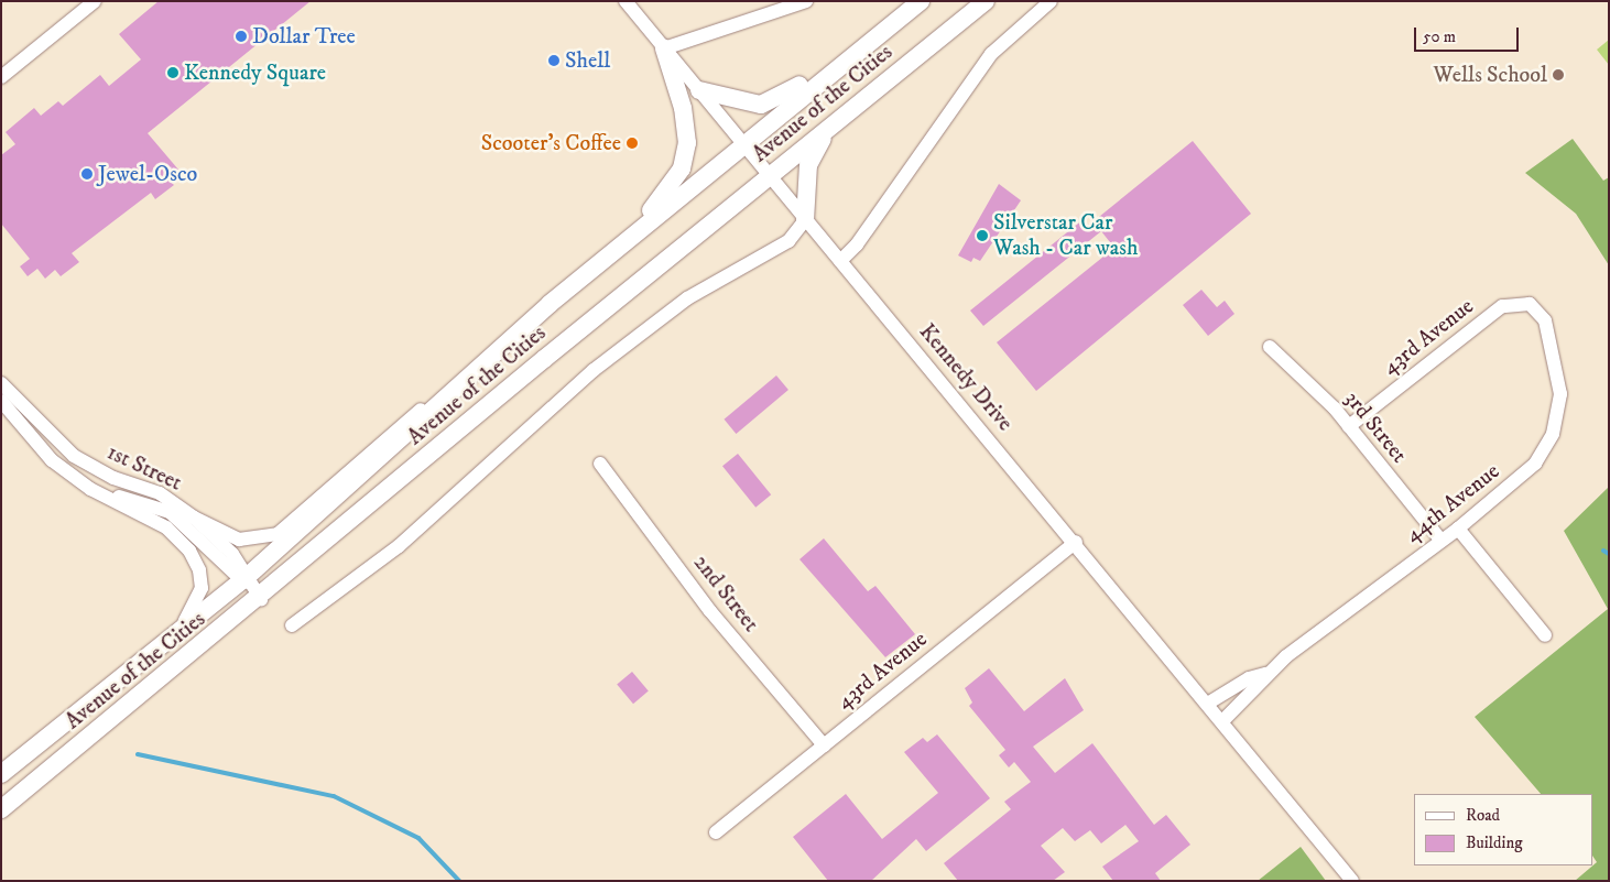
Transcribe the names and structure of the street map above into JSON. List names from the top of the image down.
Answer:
{
  "streets": {
    "main road": ["Avenue of the Cities"],
    "street": [
      "43rd Avenue",
      "Kennedy Drive",
      "3rd Street",
      "1st Street",
      "44th Avenue",
      "2nd Street"
    ]
  },
  "crossings": [
    ["Avenue of the Cities", "Kennedy Drive"],
    ["Avenue of the Cities", "1st Street"],
    ["43rd Avenue", "Kennedy Drive"],
    ["43rd Avenue", "3rd Street"],
    ["43rd Avenue", "44th Avenue"],
    ["43rd Avenue", "2nd Street"],
    ["Kennedy Drive", "44th Avenue"],
    ["3rd Street", "44th Avenue"]
  ],
  "places": [
    "Dollar Tree",
    "Shell",
    "Kennedy Square",
    "Wells School",
    "Scooter's Coffee",
    "Jewel-Osco",
    "Silverstar Car Wash - Car wash"
  ],
  "legend": ["Road", "Building"],
  "scale_bar": "50 m"
}
